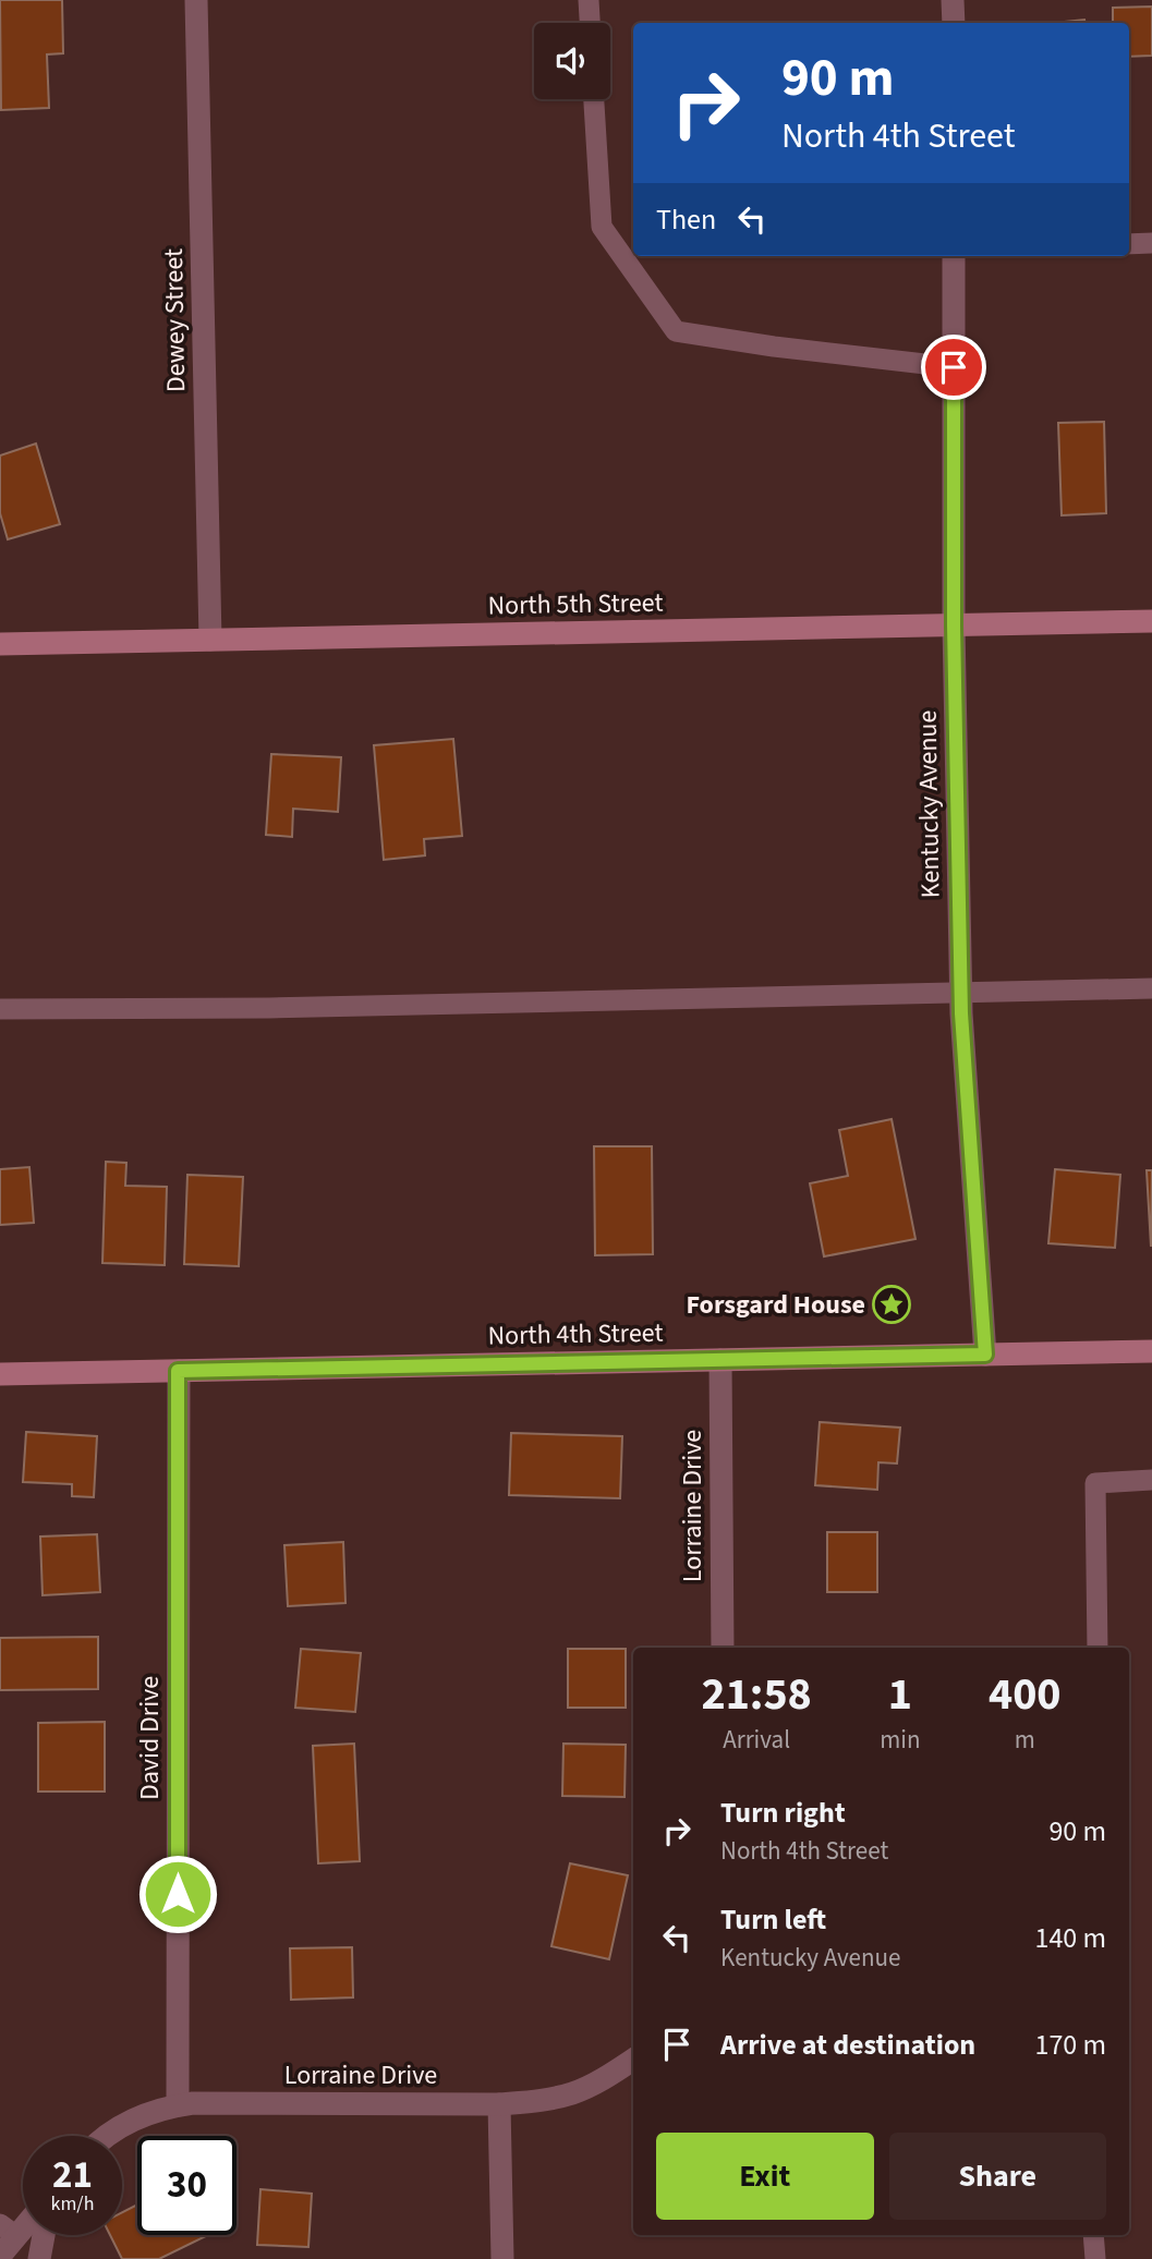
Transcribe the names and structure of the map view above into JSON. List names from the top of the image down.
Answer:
{
  "streets": {
    "main road": ["North 5th Street", "North 4th Street"],
    "street": [
      "Dewey Street",
      "Kentucky Avenue",
      "Lorraine Drive",
      "David Drive"
    ]
  },
  "crossings": [
    ["Dewey Street", "North 5th Street"],
    ["North 5th Street", "Kentucky Avenue"],
    ["Kentucky Avenue", "North 4th Street"],
    ["North 4th Street", "Lorraine Drive"],
    ["North 4th Street", "David Drive"],
    ["Lorraine Drive", "David Drive"]
  ],
  "places": {
    "place": ["Forsgard House"]
  },
  "page": {
    "turn": ["90 m", "North 4th Street"],
    "then": "Then",
    "eta": [
      "21:58",
      "Arrival",
      "1",
      "min",
      "400",
      "m"
    ],
    "list": [
      {
        "name": "Turn right",
        "note": "North 4th Street",
        "value": "90 m"
      },
      {
        "name": "Turn left",
        "note": "Kentucky Avenue",
        "value": "140 m"
      },
      {
        "name": "Arrive at destination",
        "value": "170 m"
      }
    ],
    "buttons": ["Exit", "Share"],
    "speed": "21 km/h",
    "limit": "30"
  }
}
